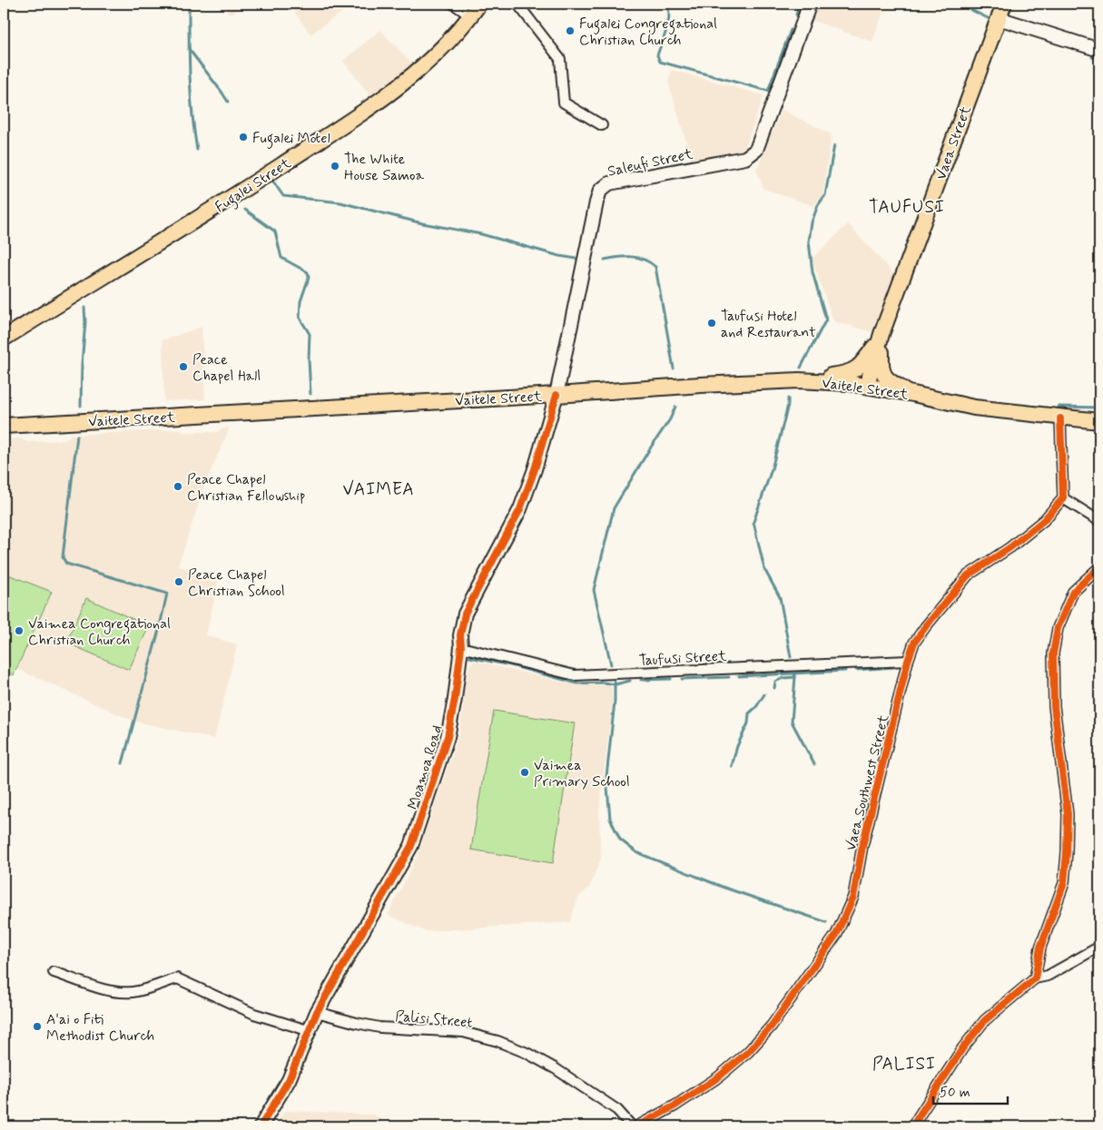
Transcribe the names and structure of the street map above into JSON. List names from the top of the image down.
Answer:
{
  "streets": {
    "main road": ["Vaea Street", "Fugalei Street", "Vaitele Street"],
    "street": [
      "Saleufi Street",
      "Taufusi Street",
      "Moamoa Road",
      "Vaea Southwest Street",
      "Palisi Street"
    ]
  },
  "crossings": [
    ["Vaea Street", "Vaitele Street"],
    ["Saleufi Street", "Vaitele Street"],
    ["Saleufi Street", "Moamoa Road"],
    ["Vaitele Street", "Moamoa Road"],
    ["Taufusi Street", "Moamoa Road"],
    ["Taufusi Street", "Vaea Southwest Street"],
    ["Moamoa Road", "Palisi Street"]
  ],
  "districts": ["TAUFUSI", "VAIMEA", "PALISI"],
  "places": [
    "Fugalei Congregational Christian Church",
    "Fugalei Motel",
    "The White House Samoa",
    "Taufusi Hotel and Restaurant",
    "Peace Chapel Hall",
    "Peace Chapel Christian Fellowship",
    "Peace Chapel Christian School",
    "Vaimea Congregational Christian Church",
    "Vaimea Primary School",
    "A'ai o Fiti Methodist Church"
  ],
  "scale_bar": "50 m"
}
